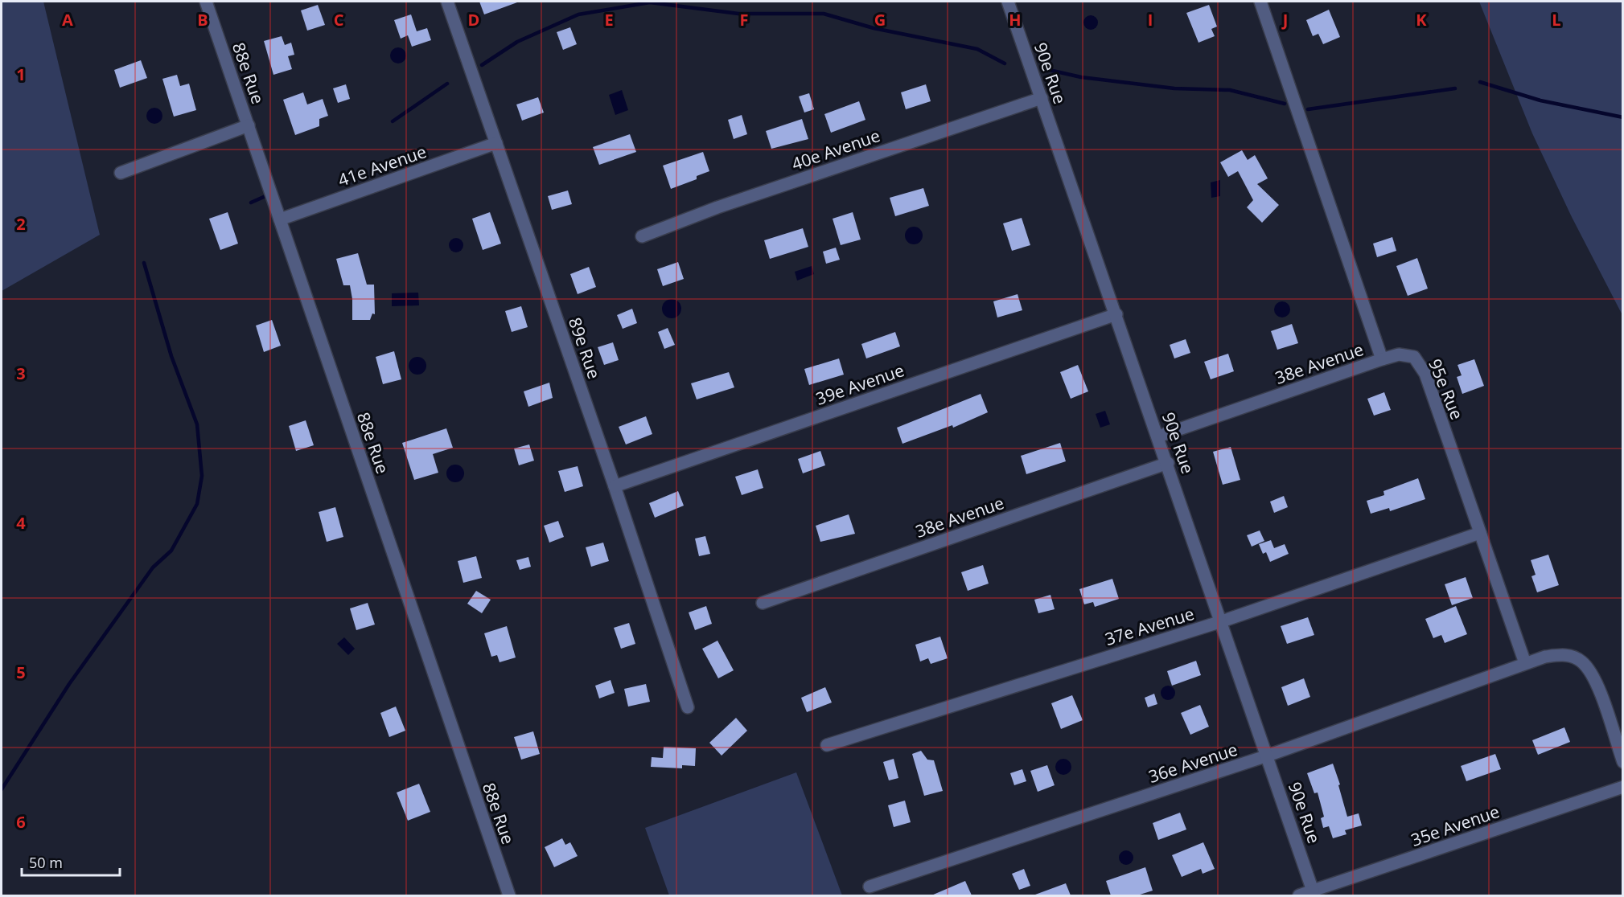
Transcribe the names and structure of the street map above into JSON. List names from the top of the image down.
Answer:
{
  "streets": {
    "street": [
      "88e Rue",
      "90e Rue",
      "40e Avenue",
      "41e Avenue",
      "89e Rue",
      "38e Avenue",
      "39e Avenue",
      "95e Rue",
      "37e Avenue",
      "36e Avenue",
      "35e Avenue"
    ]
  },
  "crossings": [
    ["88e Rue", "41e Avenue"],
    ["90e Rue", "40e Avenue"],
    ["90e Rue", "38e Avenue"],
    ["90e Rue", "39e Avenue"],
    ["90e Rue", "37e Avenue"],
    ["90e Rue", "36e Avenue"],
    ["90e Rue", "35e Avenue"],
    ["41e Avenue", "89e Rue"],
    ["89e Rue", "39e Avenue"],
    ["38e Avenue", "95e Rue"],
    ["95e Rue", "37e Avenue"],
    ["95e Rue", "36e Avenue"]
  ],
  "scale_bar": "50 m",
  "grid": {
    "columns": [
      "A",
      "B",
      "C",
      "D",
      "E",
      "F",
      "G",
      "H",
      "I",
      "J",
      "K",
      "L"
    ],
    "rows": [
      "1",
      "2",
      "3",
      "4",
      "5",
      "6"
    ]
  }
}
